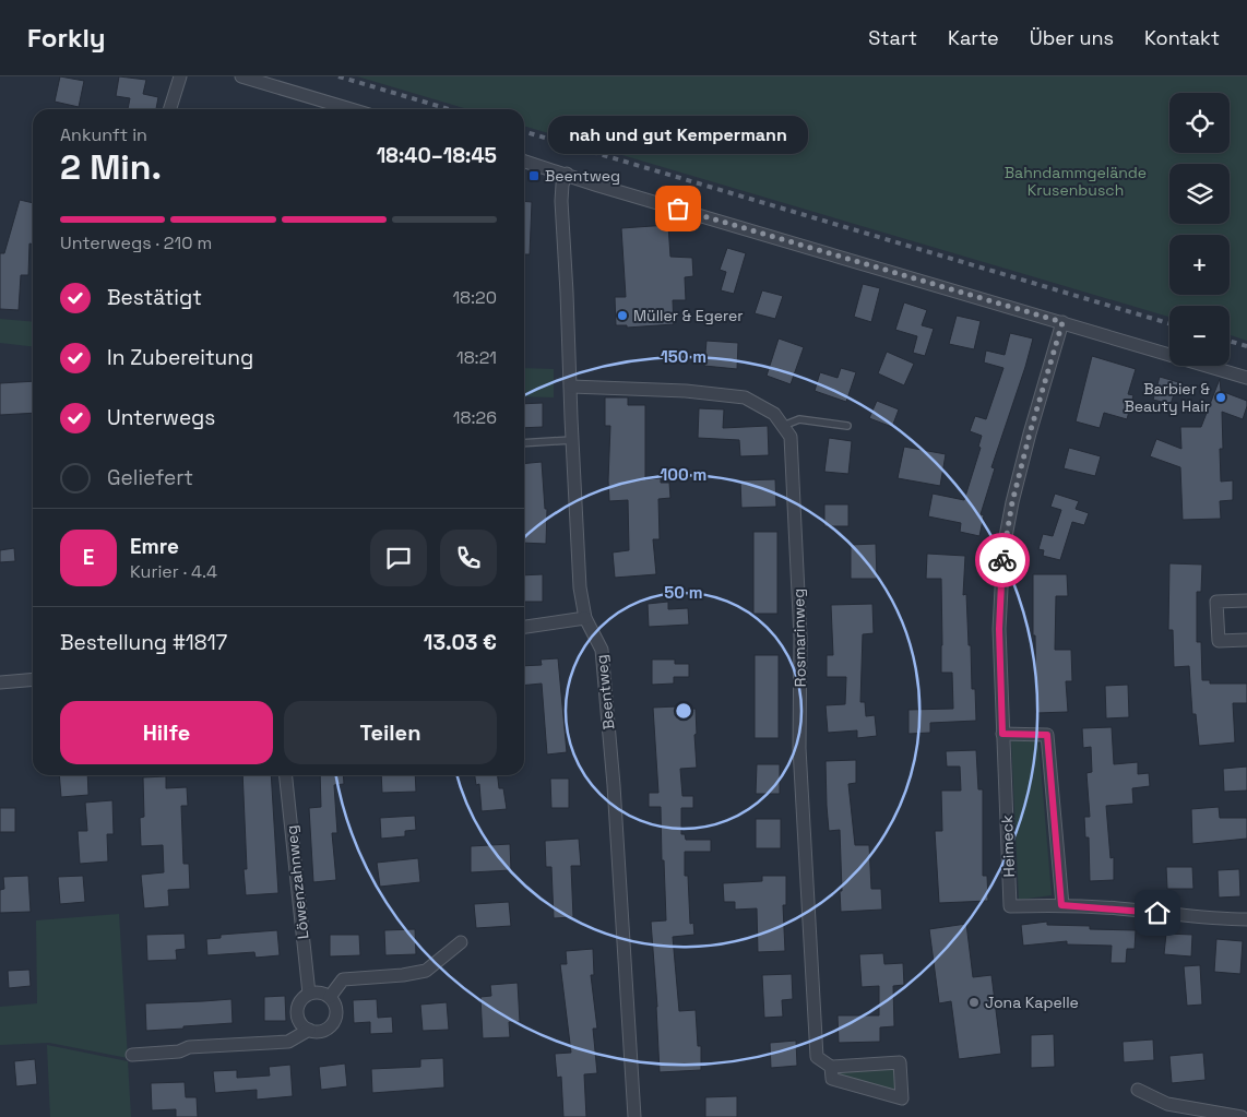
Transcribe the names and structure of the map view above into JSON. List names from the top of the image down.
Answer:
{
  "streets": {
    "street": [
      "Rosmarinweg",
      "Beentweg",
      "Heimeck",
      "Löwenzahnweg"
    ]
  },
  "crossings": [
    ["Rosmarinweg", "Beentweg"]
  ],
  "parks": ["Bahndammgelände Krusenbusch"],
  "places": {
    "transit": ["Beentweg"],
    "other": [
      "nah und gut Kempermann",
      "Müller & Egerer",
      "Barbier & Beauty Hair",
      "Jona Kapelle"
    ]
  },
  "page": {
    "header": "Forkly",
    "nav": [
      "Start",
      "Karte",
      "Über uns",
      "Kontakt"
    ],
    "map_buttons": ["+", "−"],
    "heading": ["2 Min.", "Ankunft in", "18:40–18:45"],
    "panel": [
      "Emre",
      "Kurier · 4.4",
      "Bestellung #1817",
      "13.03 €"
    ],
    "bubble": "nah und gut Kempermann",
    "bar": "Unterwegs · 210 m",
    "list": [
      ["Bestätigt", "18:20"],
      ["In Zubereitung", "18:21"],
      ["Unterwegs", "18:26"],
      "Geliefert"
    ],
    "round": "E",
    "buttons": ["Hilfe", "Teilen"]
  },
  "rings": ["150 m", "100 m", "50 m"]
}
